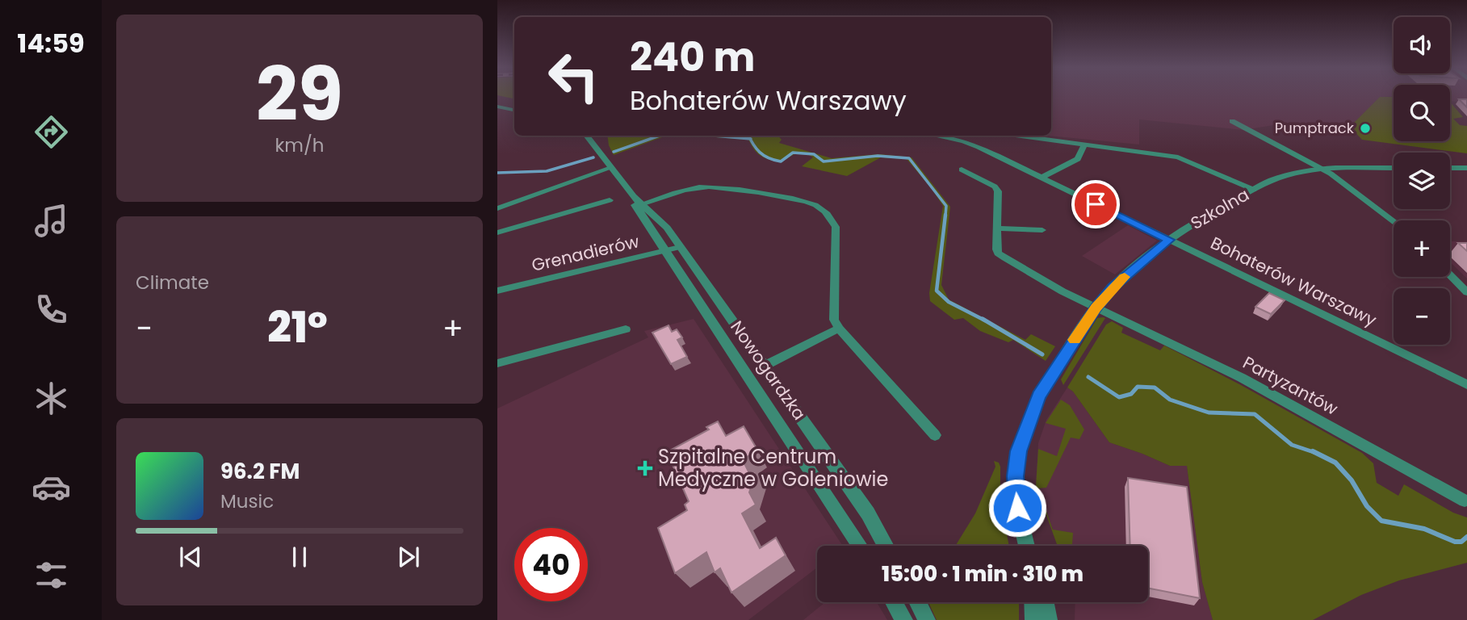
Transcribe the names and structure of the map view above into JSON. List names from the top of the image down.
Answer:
{
  "streets": {
    "street": [
      "Szkolna",
      "Grenadierów",
      "Bohaterów Warszawy",
      "Nowogardzka",
      "Partyzantów"
    ]
  },
  "crossings": [
    ["Szkolna", "Bohaterów Warszawy"],
    ["Szkolna", "Partyzantów"],
    ["Grenadierów", "Nowogardzka"]
  ],
  "places": {
    "other": ["Pumptrack"],
    "health": ["Szpitalne Centrum Medyczne w Goleniowie"]
  },
  "page": {
    "tabs": "14:59",
    "tile": [
      ["29", "km/h"],
      "Climate"
    ],
    "map_buttons": ["+", "−"],
    "turn": ["240 m", "Bohaterów Warszawy"],
    "heat": ["−", "21°", "+"],
    "song": ["96.2 FM", "Music"],
    "limit": "40",
    "trip": "15:00 · 1 min · 310 m"
  }
}
